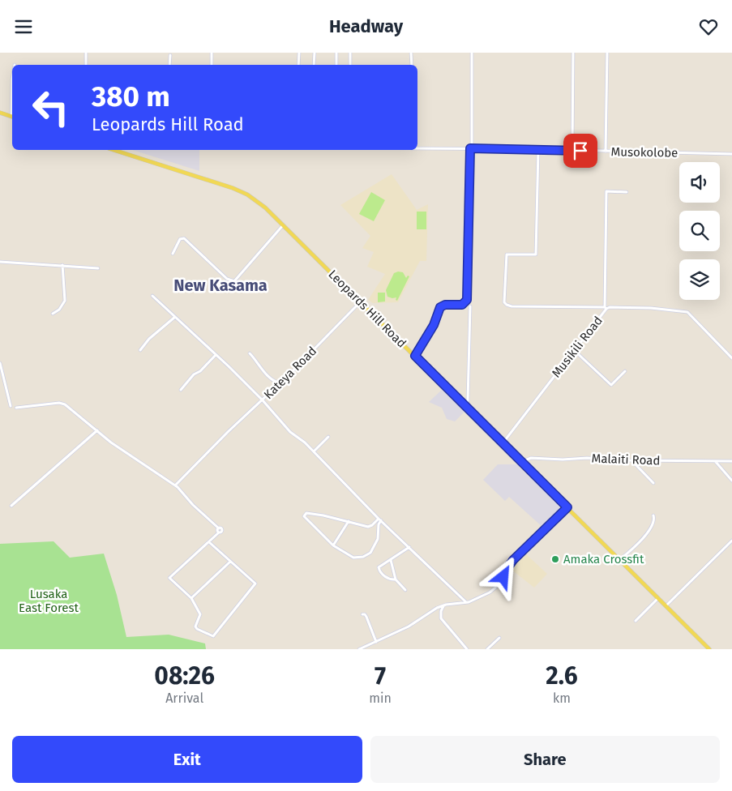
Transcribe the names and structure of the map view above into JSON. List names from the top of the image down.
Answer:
{
  "streets": {
    "main road": ["Leopards Hill Road"],
    "street": [
      "Musokolobe",
      "Musikili Road",
      "Kateya Road",
      "Malaiti Road"
    ]
  },
  "crossings": [
    ["Leopards Hill Road", "Musikili Road"],
    ["Leopards Hill Road", "Kateya Road"],
    ["Leopards Hill Road", "Malaiti Road"]
  ],
  "districts": ["New Kasama"],
  "parks": ["Lusaka East Forest"],
  "places": ["Amaka Crossfit"],
  "page": {
    "header": "Headway",
    "turn": ["380 m", "Leopards Hill Road"],
    "eta": [
      "08:26",
      "Arrival",
      "7",
      "min",
      "2.6",
      "km"
    ],
    "buttons": ["Exit", "Share"]
  }
}
